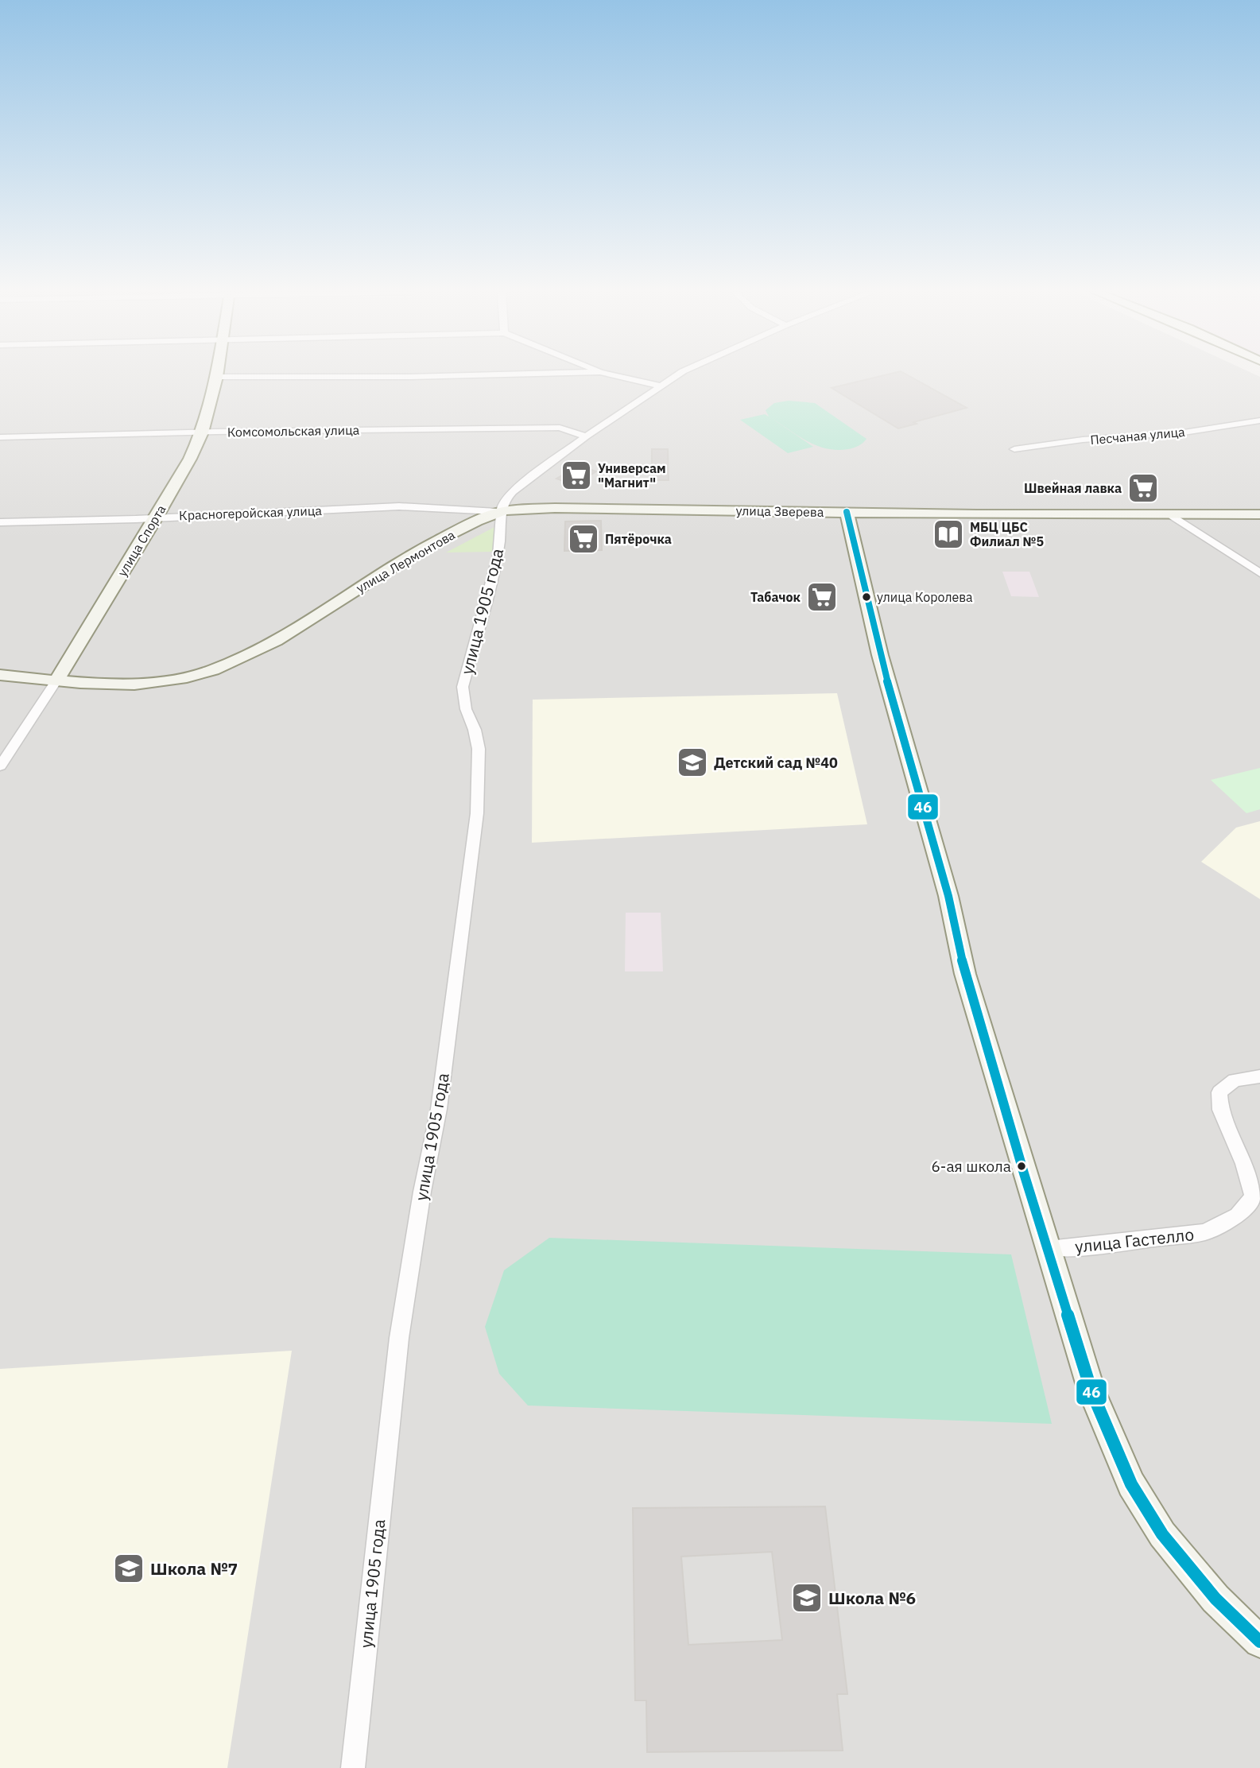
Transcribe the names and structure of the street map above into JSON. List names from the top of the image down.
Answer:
{
  "streets": {
    "main road": ["улица Зверева", "улица Спорта", "улица Лермонтова"],
    "street": [
      "Комсомольская улица",
      "Песчаная улица",
      "Красногеройская улица",
      "улица 1905 года",
      "улица Гастелло"
    ]
  },
  "crossings": [
    ["Комсомольская улица", "улица Спорта"],
    ["улица Зверева", "Красногеройская улица"],
    ["улица Зверева", "улица Лермонтова"],
    ["улица Зверева", "улица 1905 года"],
    ["Красногеройская улица", "улица Спорта"],
    ["Красногеройская улица", "улица Лермонтова"],
    ["Красногеройская улица", "улица 1905 года"],
    ["улица Спорта", "улица Лермонтова"],
    ["улица Лермонтова", "улица 1905 года"]
  ],
  "places": {
    "supermarket": [
      "Универсам \"Магнит\"",
      "Швейная лавка",
      "Пятёрочка",
      "Табачок"
    ],
    "library": ["МБЦ ЦБС Филиал №5"],
    "other": ["улица Королева", "6-ая школа"],
    "school or university": ["Детский сад №40", "Школа №7", "Школа №6"]
  },
  "lines": ["transit line 46"]
}
